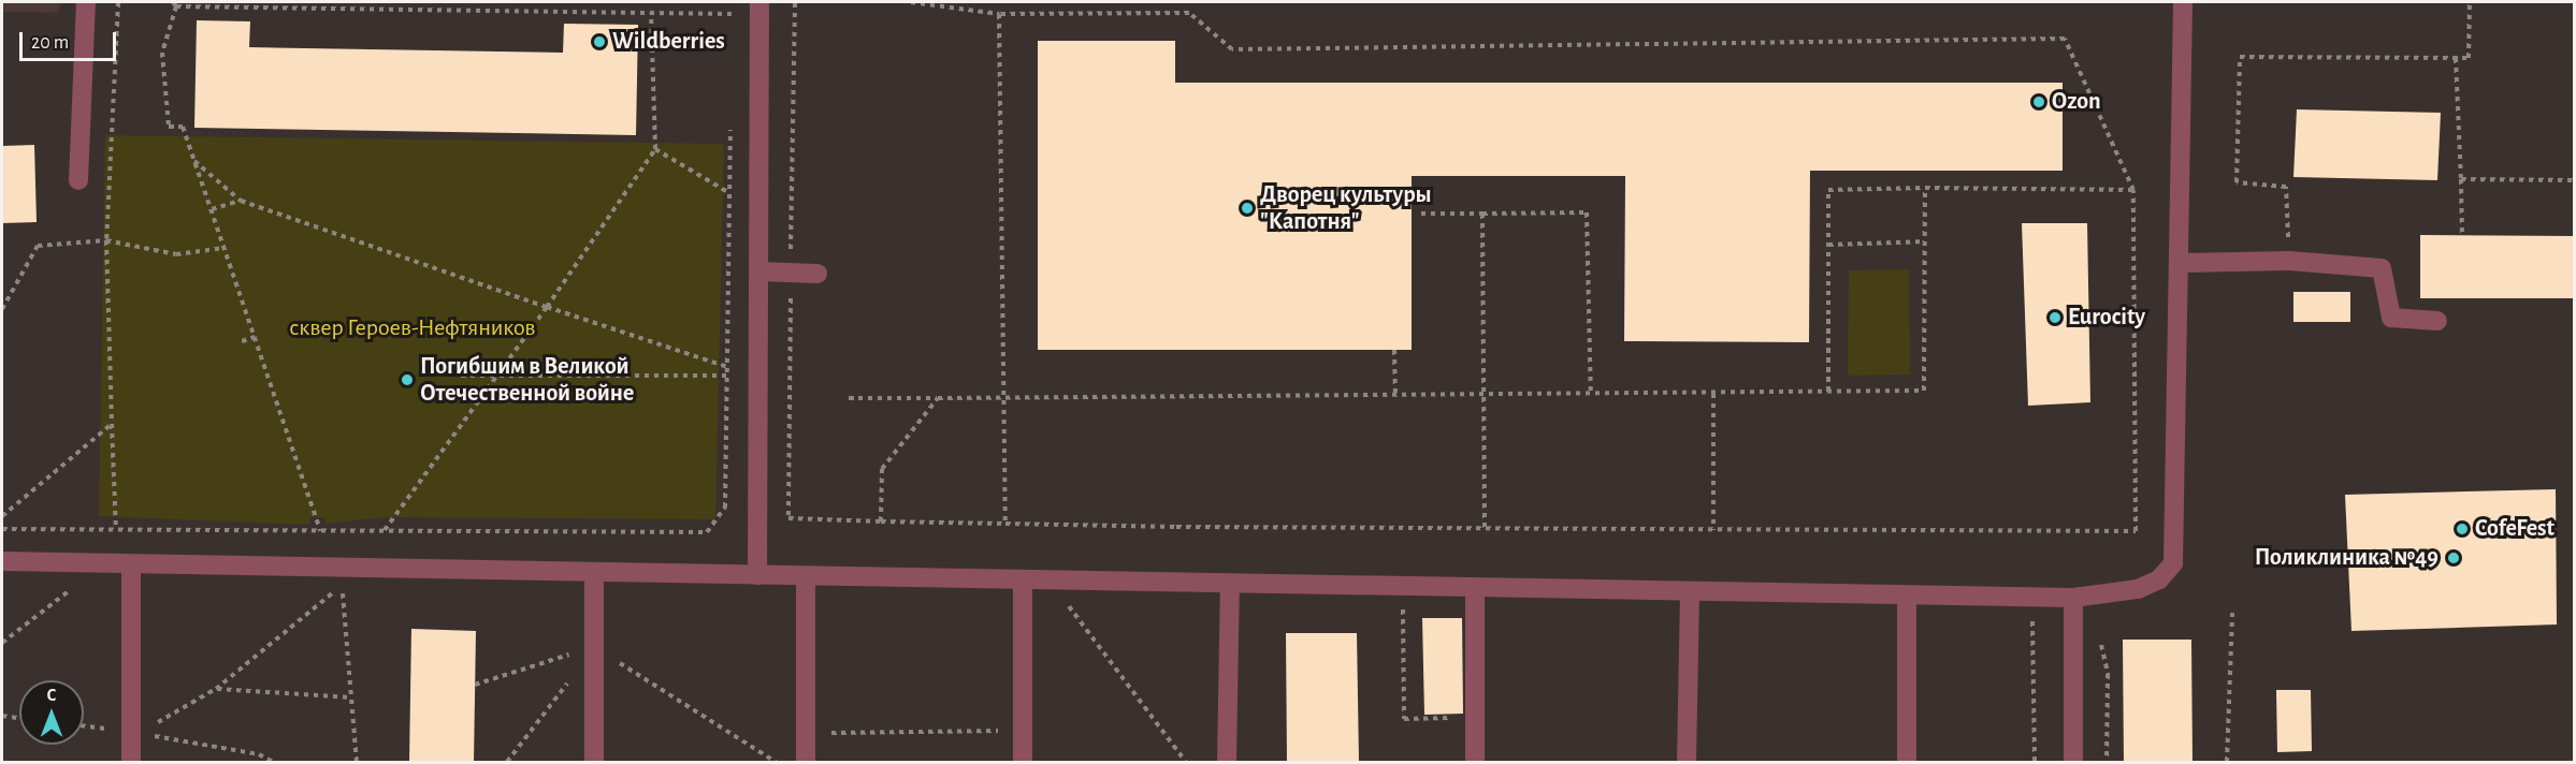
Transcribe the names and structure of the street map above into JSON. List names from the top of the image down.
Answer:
{
  "parks": ["сквер Героев-Нефтяников"],
  "places": [
    "Wildberries",
    "Ozon",
    "Дворец культуры \"Капотня\"",
    "Eurocity",
    "Погибшим в Великой Отечественной войне",
    "CofeFest",
    "Поликлиника №49"
  ],
  "scale_bar": "20 m",
  "north": "top"
}
